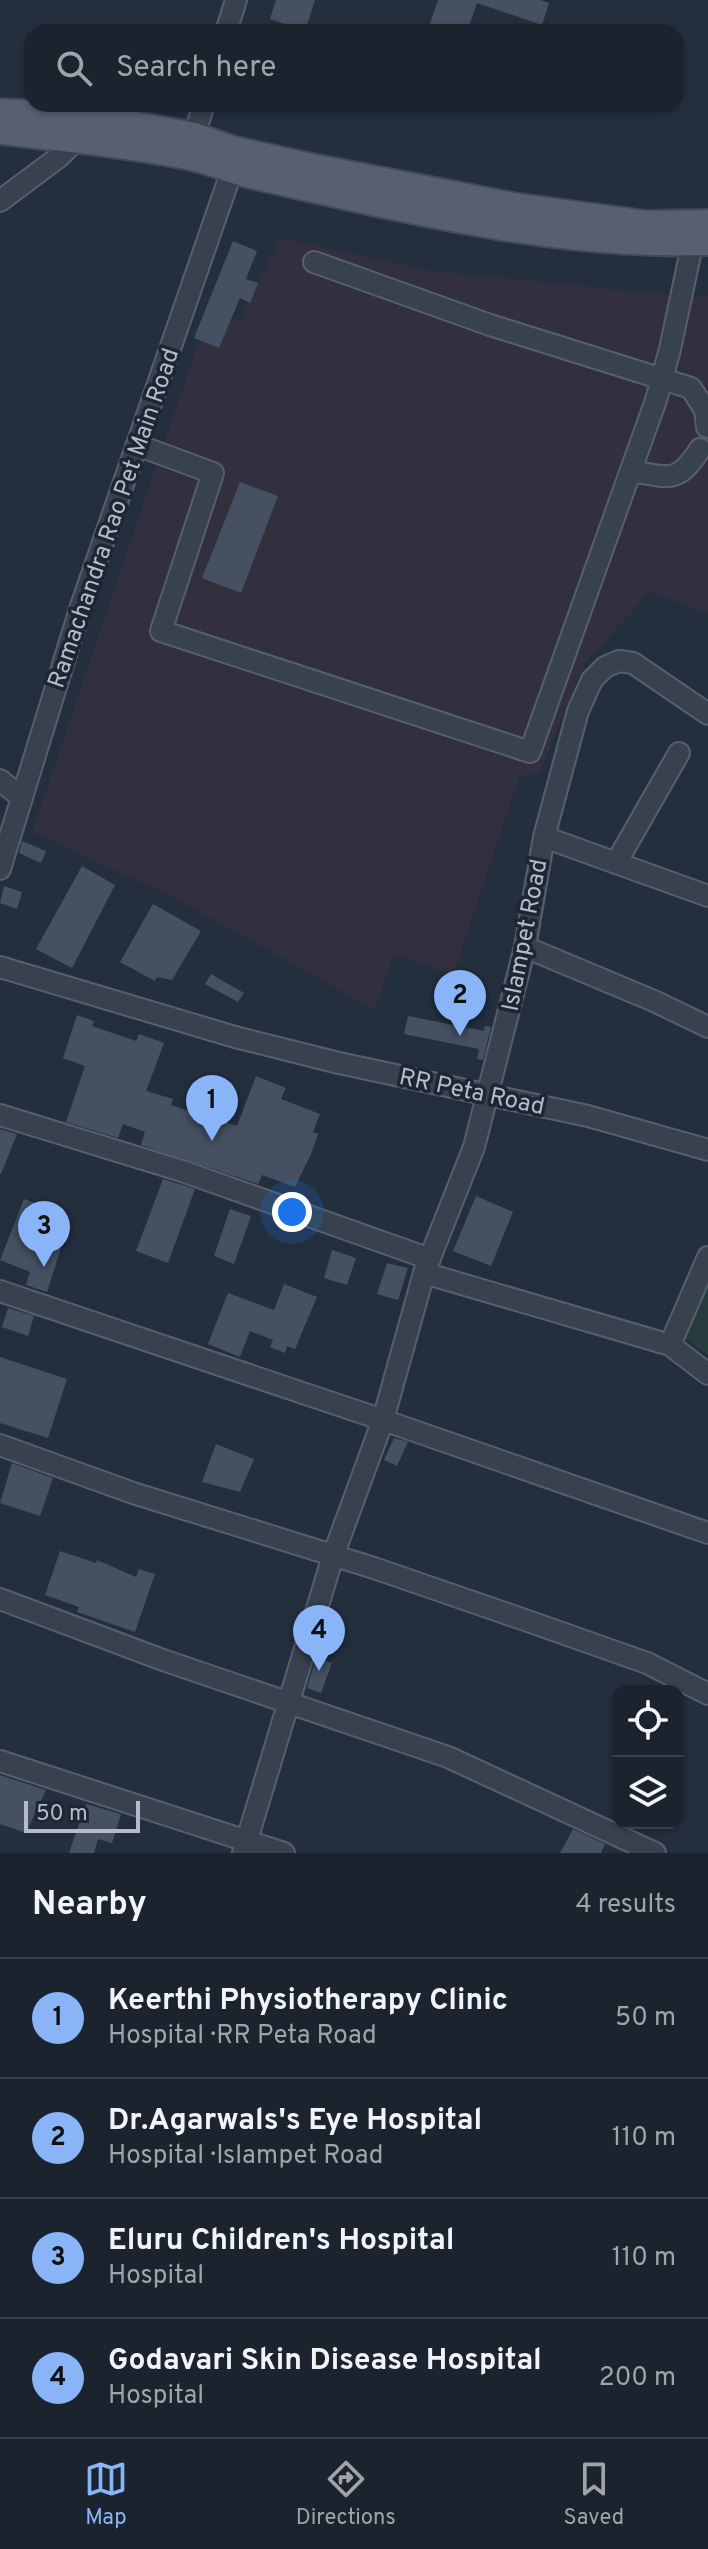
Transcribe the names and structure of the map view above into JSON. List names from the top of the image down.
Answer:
{
  "streets": {
    "street": ["Ramachandra Rao Pet Main Road", "Islampet Road", "RR Peta Road"]
  },
  "crossings": [
    ["Islampet Road", "RR Peta Road"]
  ],
  "scale_bar": "50 m",
  "page": {
    "search": "Search here",
    "pins": [
      "2",
      "1",
      "3",
      "4"
    ],
    "scale": "50 m",
    "heading": ["Nearby", "4 results"],
    "list": [
      {
        "mark": "1",
        "name": "Keerthi Physiotherapy Clinic",
        "note": "Hospital · RR Peta Road",
        "value": "50 m"
      },
      {
        "mark": "2",
        "name": "Dr.Agarwals's Eye Hospital",
        "note": "Hospital · Islampet Road",
        "value": "110 m"
      },
      {
        "mark": "3",
        "name": "Eluru Children's Hospital",
        "note": "Hospital",
        "value": "110 m"
      },
      {
        "mark": "4",
        "name": "Godavari Skin Disease Hospital",
        "note": "Hospital",
        "value": "200 m"
      }
    ],
    "nav": ["Map", "Directions", "Saved"]
  }
}
